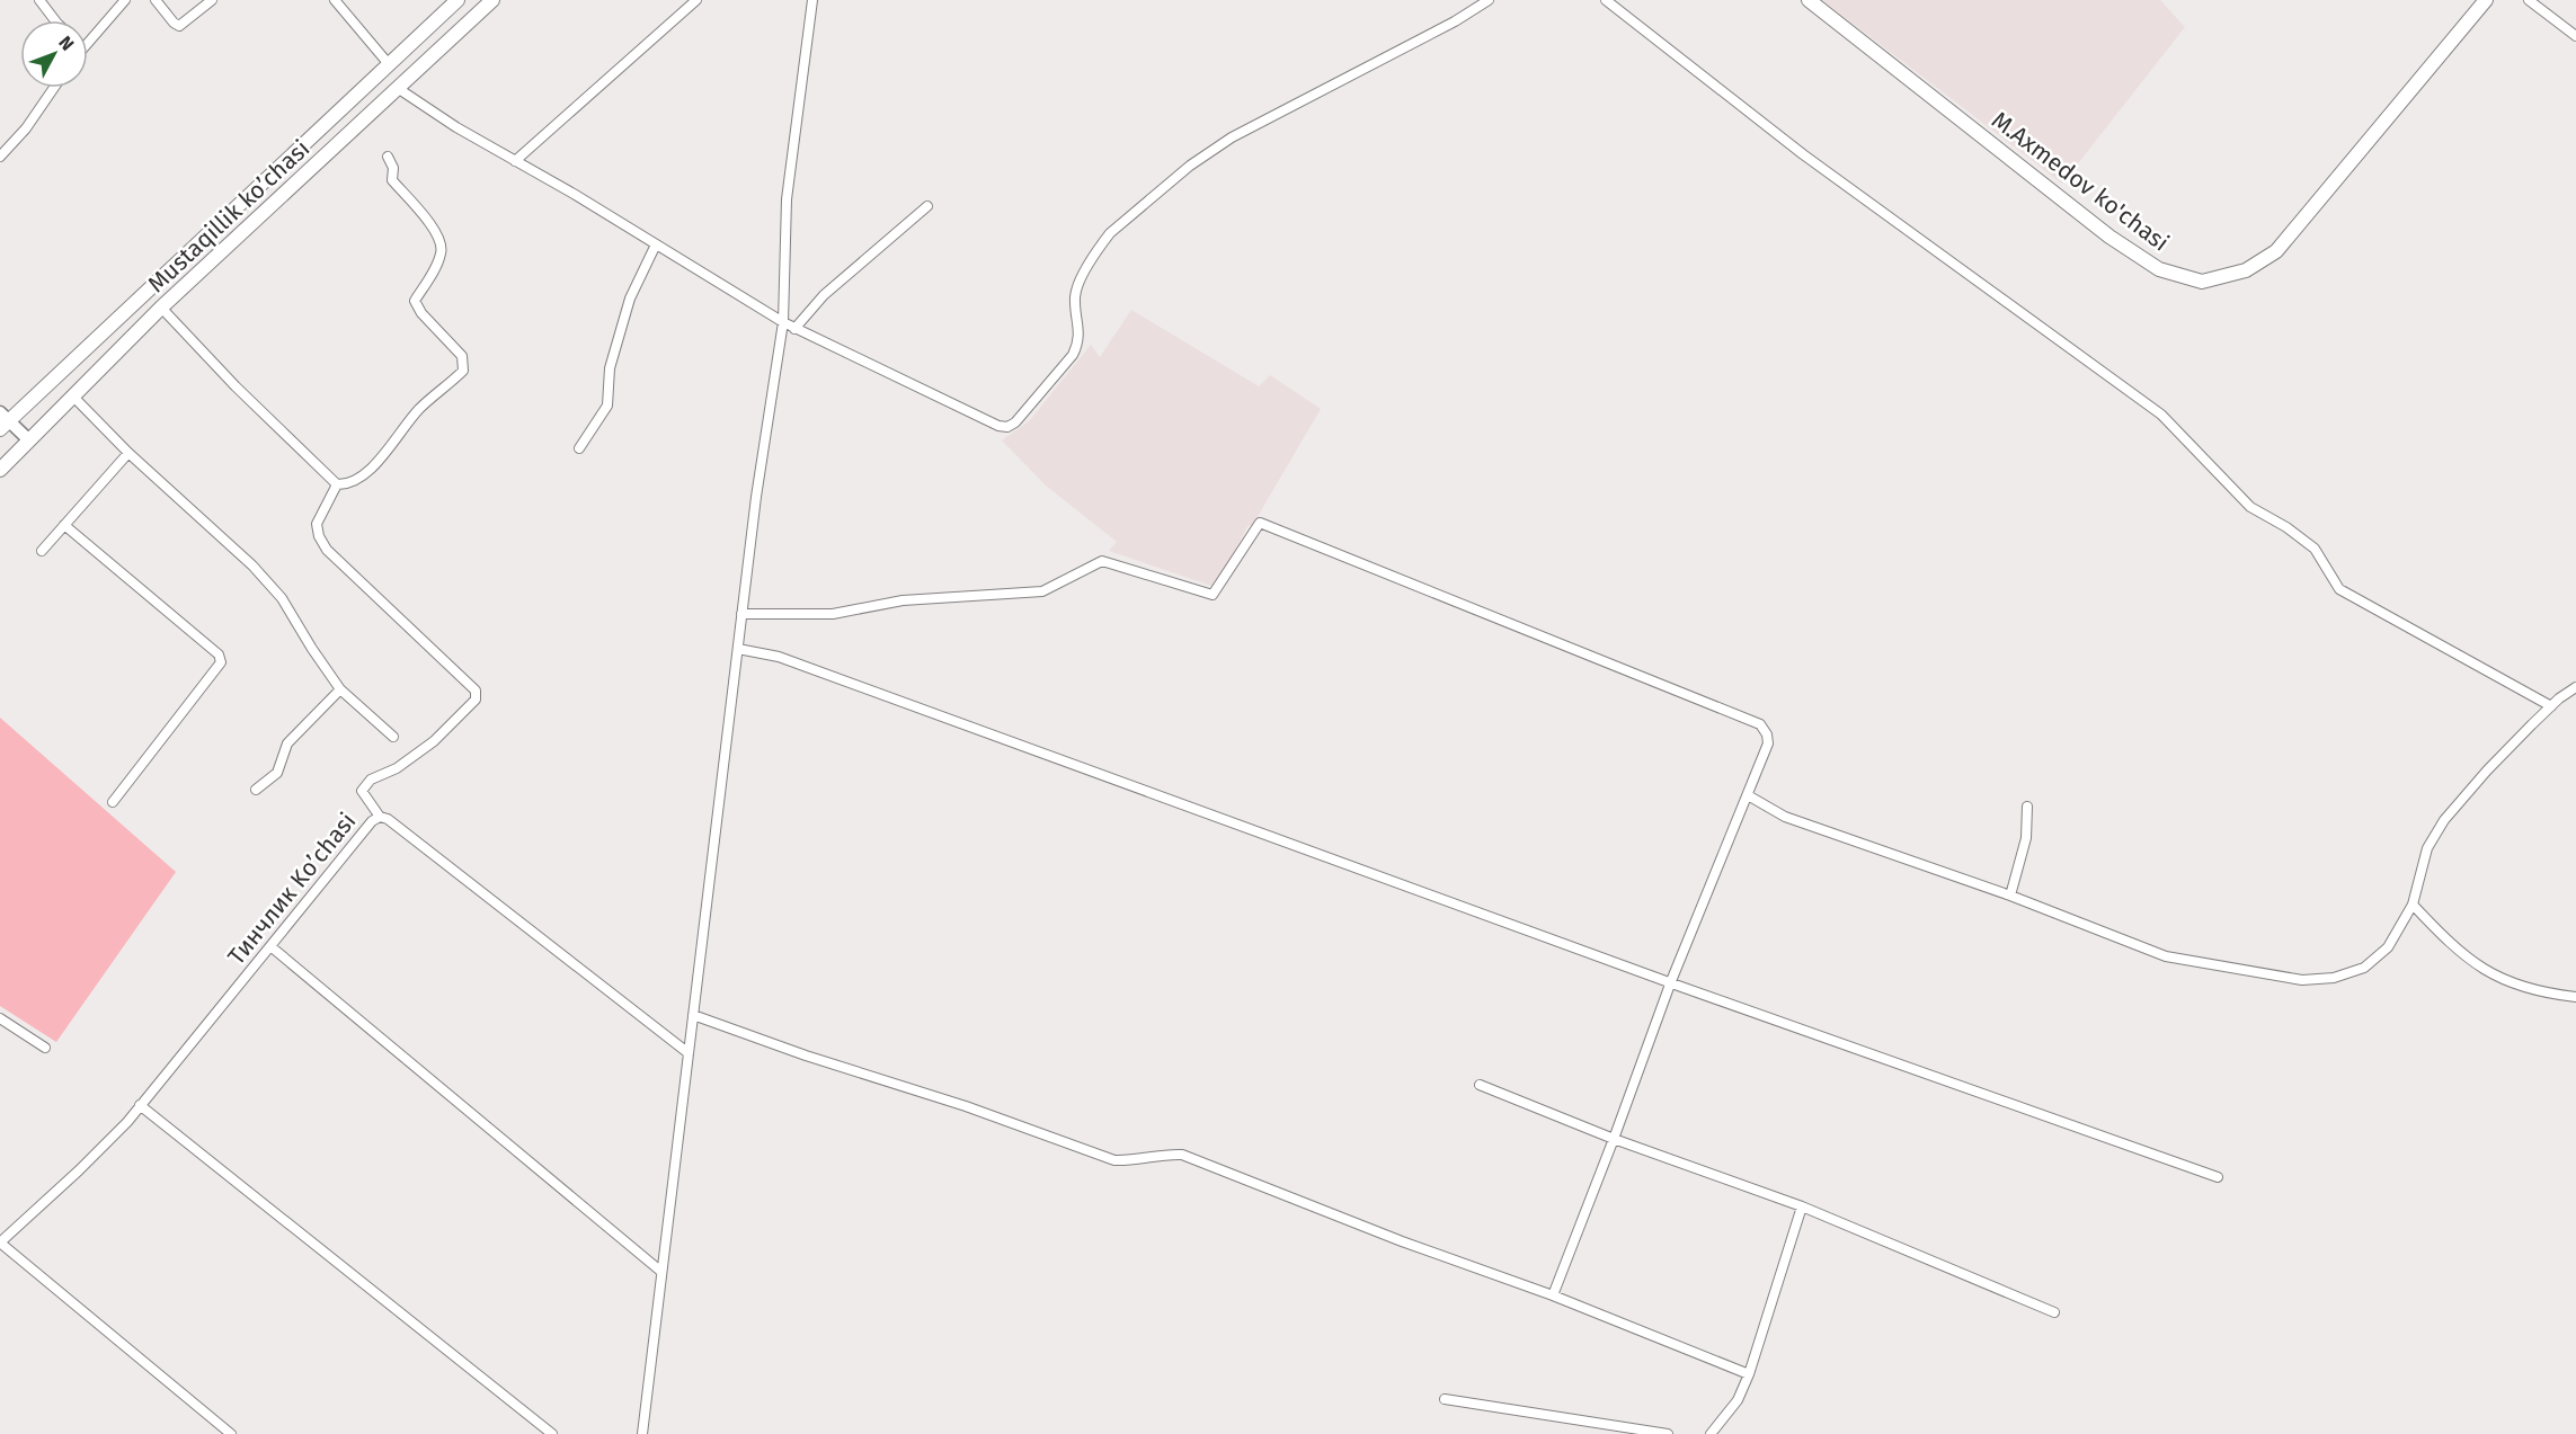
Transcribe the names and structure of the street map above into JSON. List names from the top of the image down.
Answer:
{
  "streets": {
    "main road": ["M.Axmedov ko'chasi", "Mustaqillik ko’chasi"],
    "street": ["Тинчлик Ko’chasi"]
  },
  "north": "top right"
}
